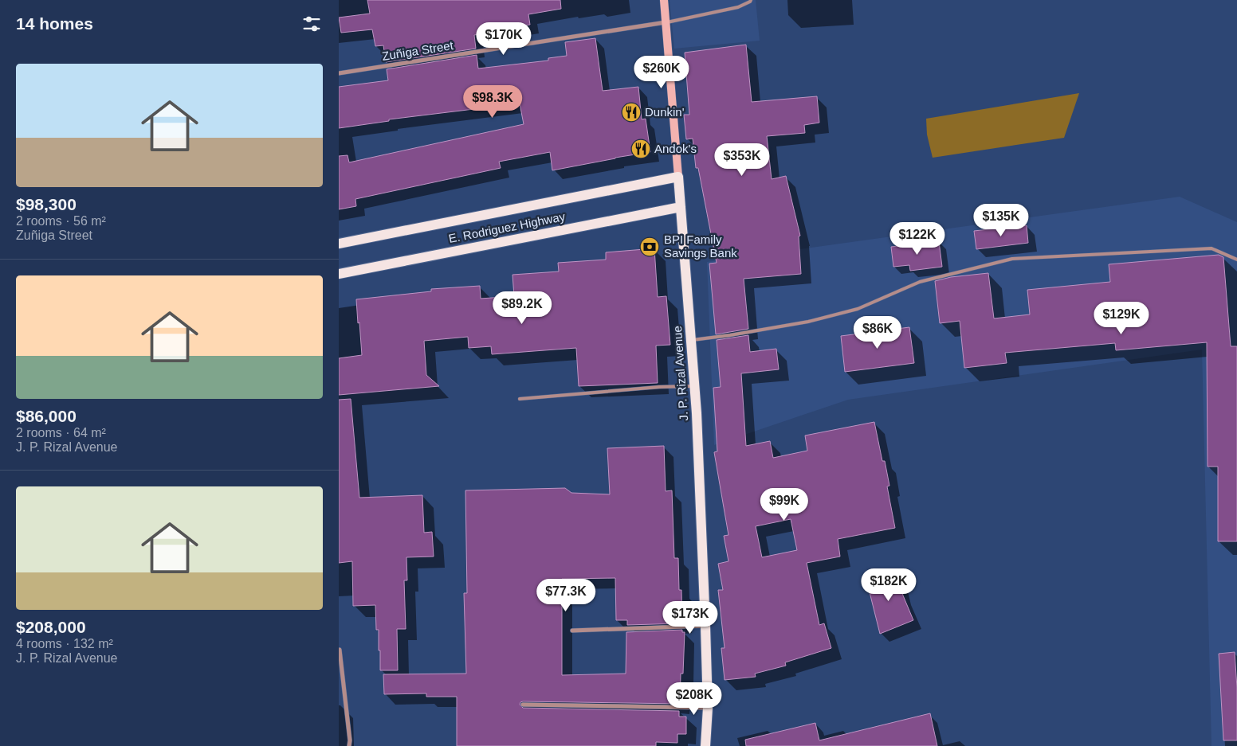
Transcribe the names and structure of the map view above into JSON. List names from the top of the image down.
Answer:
{
  "streets": {
    "main road": ["E. Rodriguez Highway", "J. P. Rizal Avenue"],
    "street": ["Zuñiga Street"]
  },
  "crossings": [
    ["Zuñiga Street", "J. P. Rizal Avenue"],
    ["E. Rodriguez Highway", "J. P. Rizal Avenue"]
  ],
  "places": {
    "restaurant": ["Dunkin'", "Andok's"],
    "bank": ["BPI Family Savings Bank"]
  },
  "page": {
    "heading": "14 homes",
    "price": [
      "$170K",
      "$260K",
      "$98.3K",
      "$353K",
      "$135K",
      "$122K",
      "$89.2K",
      "$129K",
      "$86K",
      "$99K",
      "$182K",
      "$77.3K",
      "$173K",
      "$208K"
    ],
    "list": [
      {
        "name": "$98,300",
        "note": "2 rooms · 56 m² · Zuñiga Street"
      },
      {
        "name": "$86,000",
        "note": "2 rooms · 64 m² · J. P. Rizal Avenue"
      },
      {
        "name": "$208,000",
        "note": "4 rooms · 132 m² · J. P. Rizal Avenue"
      }
    ]
  }
}
